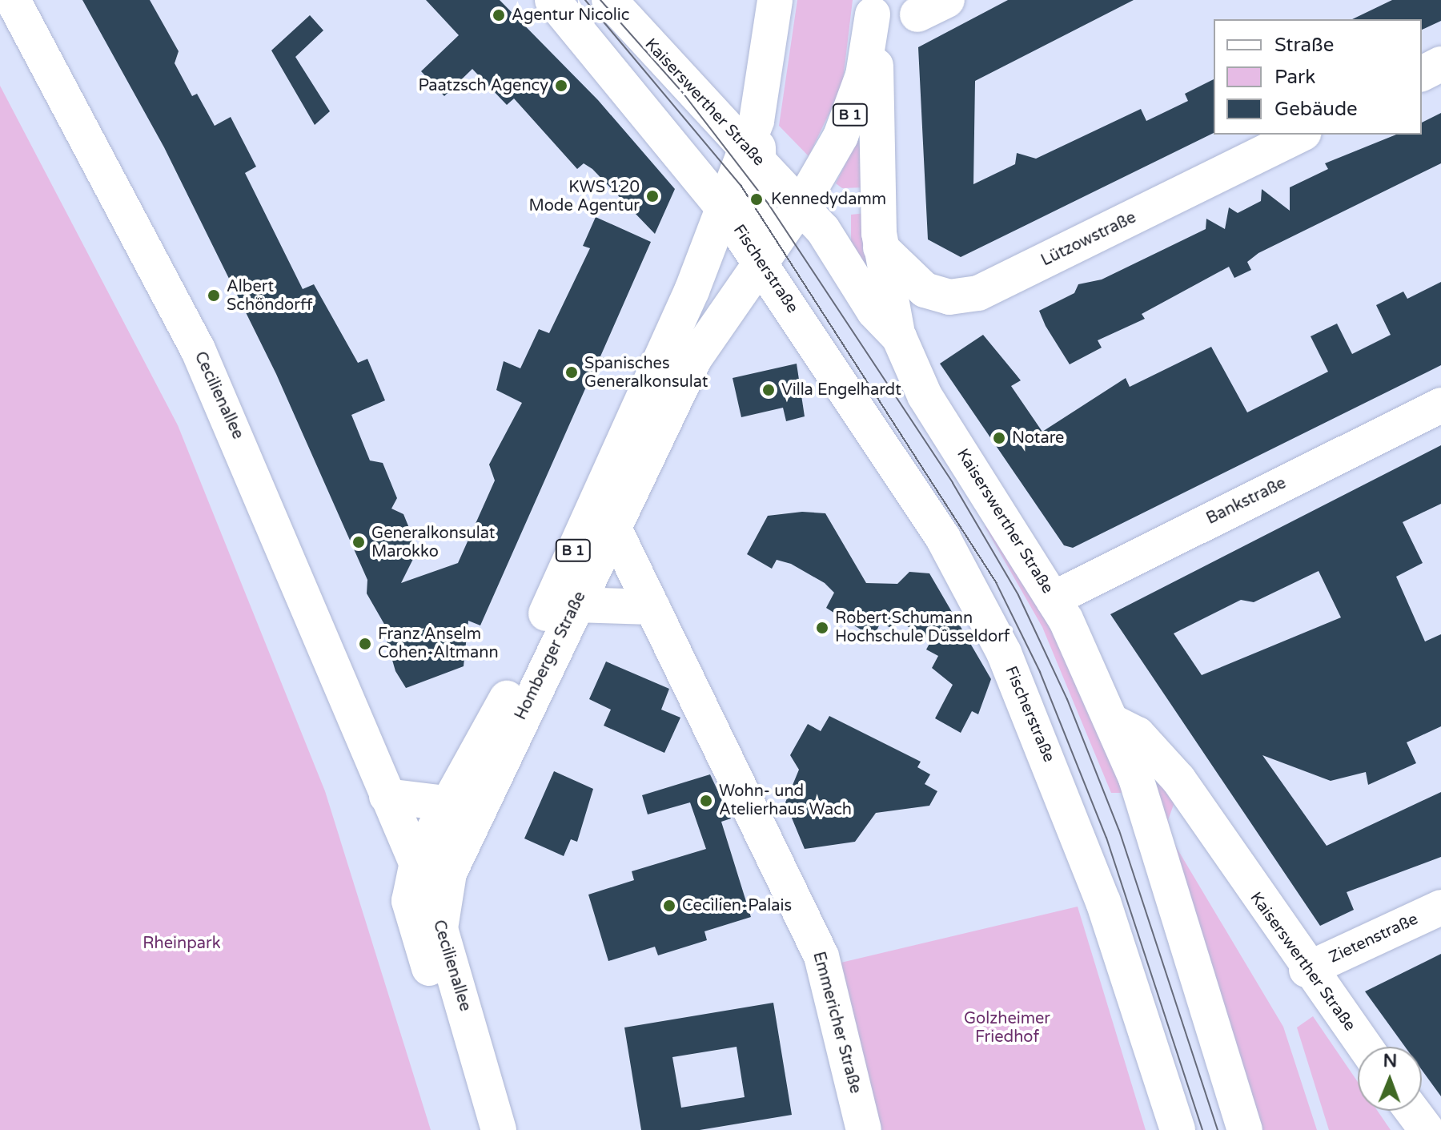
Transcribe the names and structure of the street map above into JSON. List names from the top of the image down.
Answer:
{
  "streets": {
    "main road": [
      "Kaiserswerther Straße",
      "B 1",
      "Lützowstraße",
      "Fischerstraße",
      "Cecilienallee",
      "Bankstraße",
      "Homberger Straße",
      "Zietenstraße",
      "Emmericher Straße"
    ]
  },
  "crossings": [
    ["Kaiserswerther Straße", "B 1"],
    ["Kaiserswerther Straße", "Bankstraße"],
    ["Kaiserswerther Straße", "Zietenstraße"],
    ["B 1", "Lützowstraße"],
    ["B 1", "Fischerstraße"],
    ["B 1", "Cecilienallee"],
    ["B 1", "Homberger Straße"],
    ["Fischerstraße", "Homberger Straße"],
    ["Cecilienallee", "Homberger Straße"],
    ["Homberger Straße", "Emmericher Straße"]
  ],
  "parks": ["Rheinpark", "Golzheimer Friedhof"],
  "places": [
    "Agentur Nicolic",
    "Paatzsch Agency",
    "KWS 120 Mode Agentur",
    "Kennedydamm",
    "Albert Schöndorff",
    "Spanisches Generalkonsulat",
    "Villa Engelhardt",
    "Notare",
    "Generalkonsulat Marokko",
    "Robert Schumann Hochschule Düsseldorf",
    "Franz Anselm Cohen-Altmann",
    "Wohn- und Atelierhaus Wach",
    "Cecilien-Palais"
  ],
  "legend": ["Straße", "Park", "Gebäude"],
  "north": "top"
}
